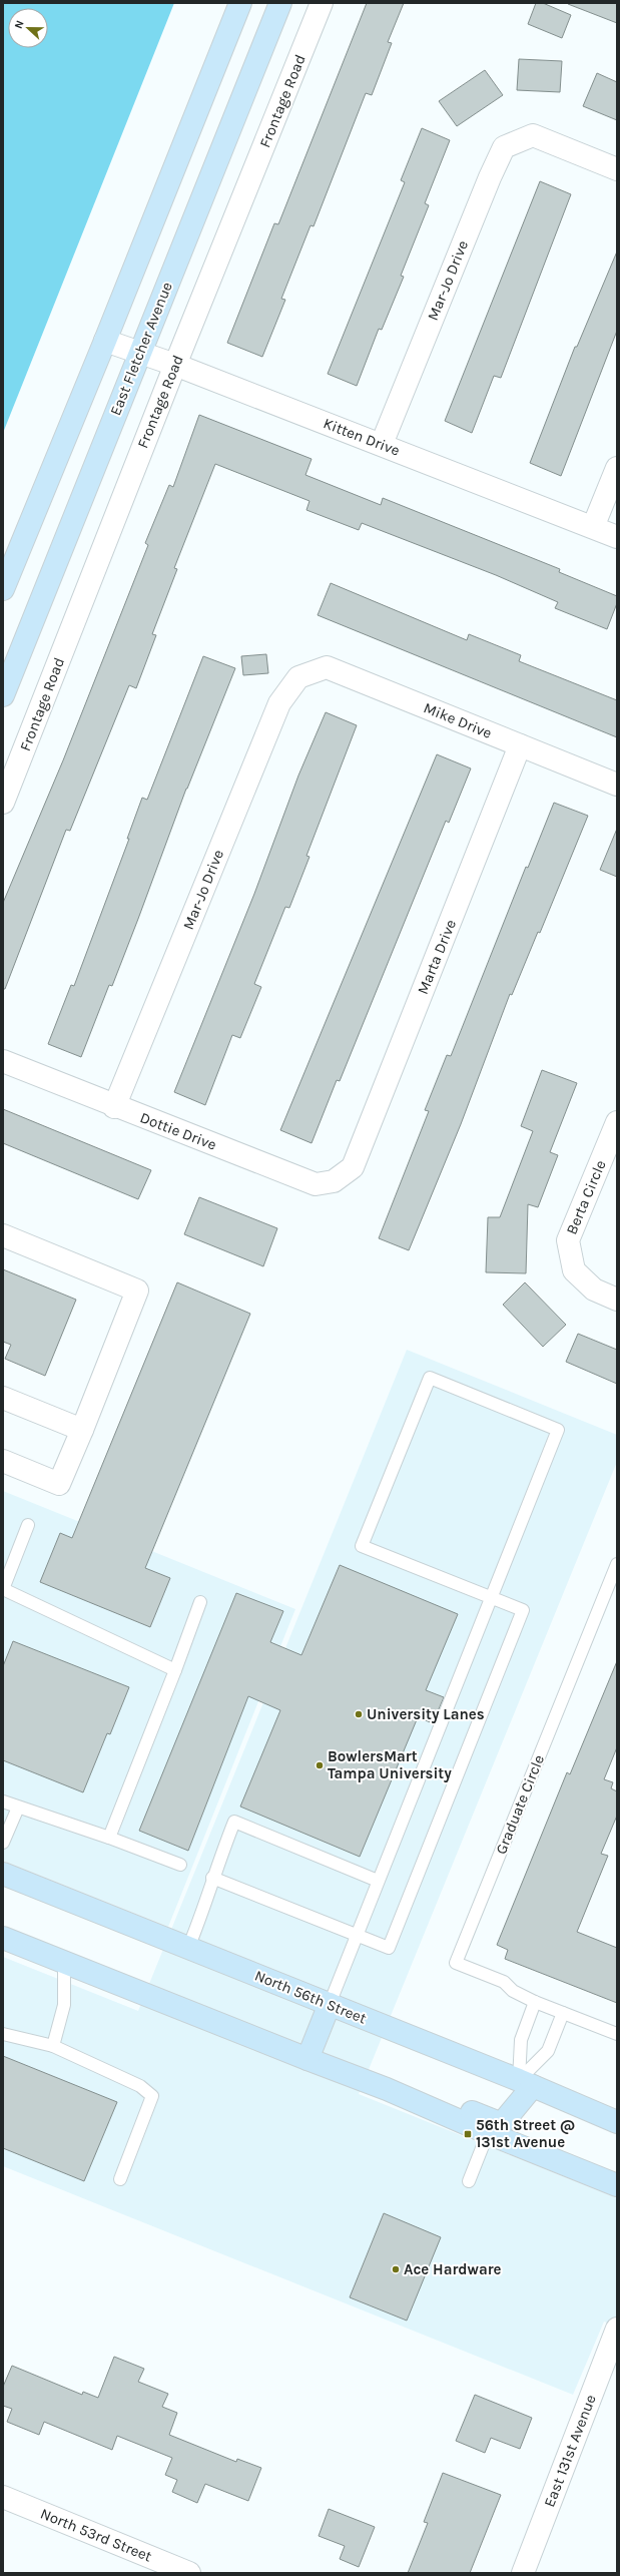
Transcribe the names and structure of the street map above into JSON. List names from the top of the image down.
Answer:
{
  "streets": {
    "main road": ["East Fletcher Avenue", "North 56th Street"],
    "street": [
      "Frontage Road",
      "Mar-Jo Drive",
      "Kitten Drive",
      "Mike Drive",
      "Marta Drive",
      "Dottie Drive",
      "Berta Circle",
      "East 131st Avenue",
      "North 53rd Street"
    ],
    "lane": ["Graduate Circle"]
  },
  "crossings": [
    ["Frontage Road", "Kitten Drive"],
    ["Mar-Jo Drive", "Kitten Drive"],
    ["Mar-Jo Drive", "Mike Drive"],
    ["Mar-Jo Drive", "Dottie Drive"],
    ["East Fletcher Avenue", "Kitten Drive"],
    ["Mike Drive", "Marta Drive"],
    ["Marta Drive", "Dottie Drive"]
  ],
  "places": {
    "other": ["University Lanes", "BowlersMart Tampa University", "Ace Hardware"],
    "transit": ["56th Street @ 131st Avenue"]
  },
  "north": "left"
}
